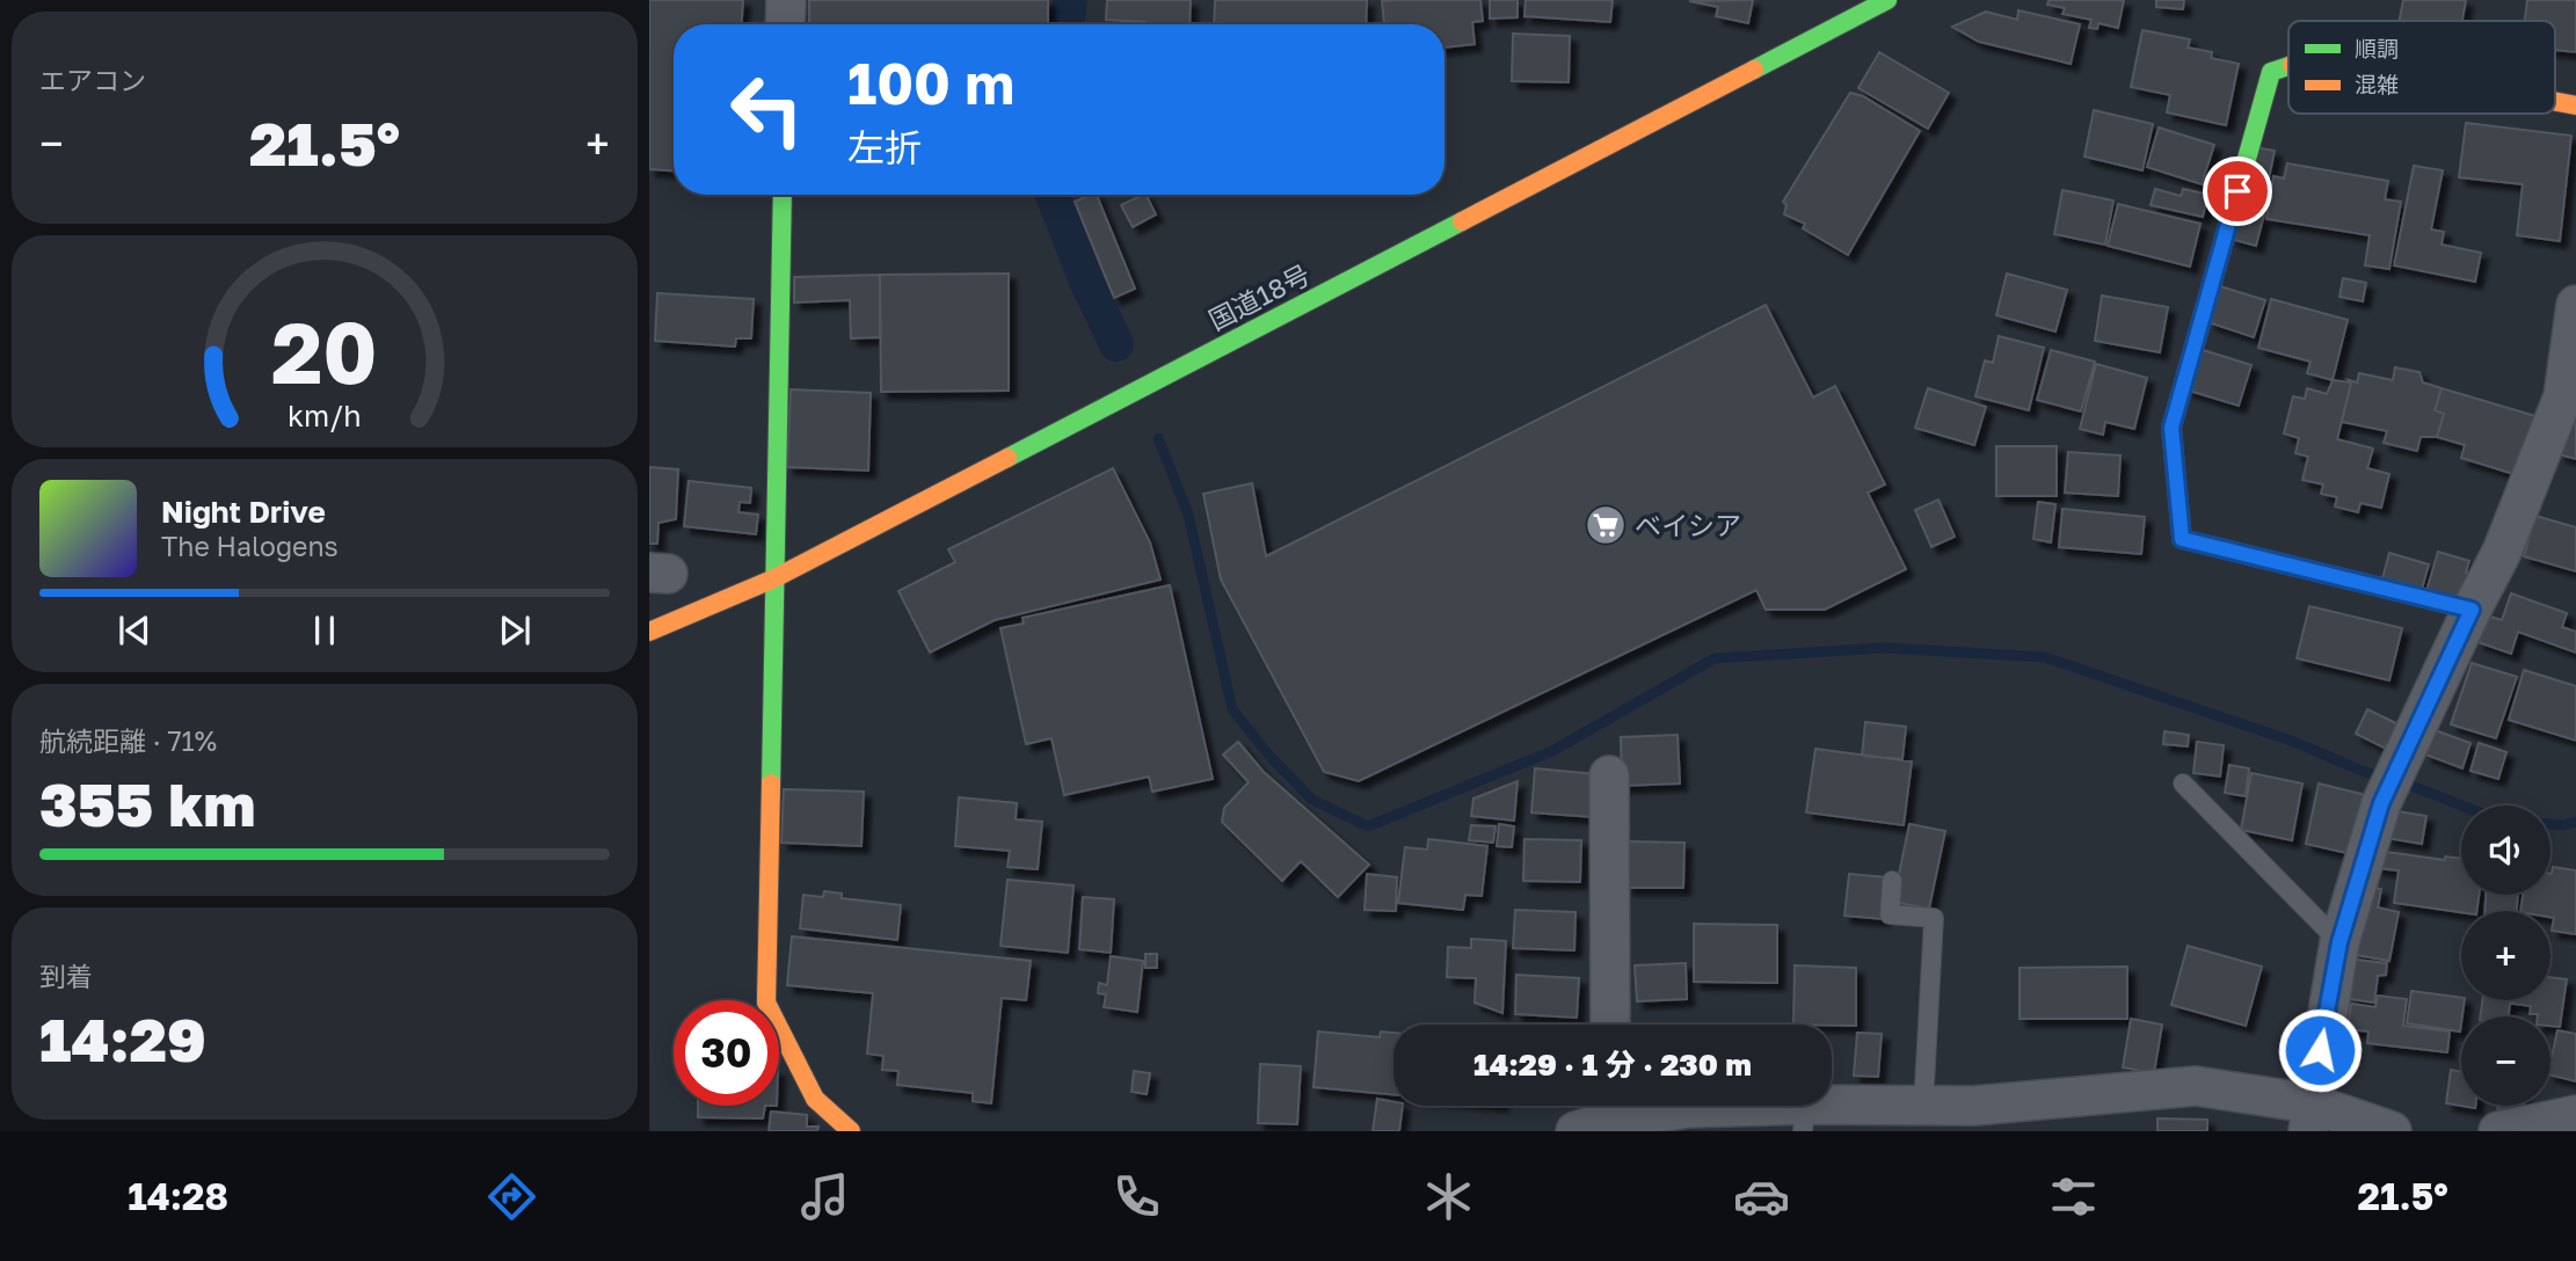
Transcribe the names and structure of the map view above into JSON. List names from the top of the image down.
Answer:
{
  "streets": {
    "main road": ["国道18号"]
  },
  "places": {
    "supermarket": ["ベイシア"]
  },
  "legend": ["順調", "混雑"],
  "page": {
    "tile": [
      "エアコン",
      ["航続距離 · 71%", "355 km"],
      ["到着", "14:29"]
    ],
    "turn": ["100 m", "左折"],
    "heat": ["−", "21.5°", "+"],
    "song": ["Night Drive", "The Halogens"],
    "map_buttons": ["+", "−"],
    "limit": "30",
    "trip": "14:29 · 1 分 · 230 m",
    "tabs": ["14:28", "21.5°"],
    "gauge": ["20", "km/h"]
  }
}
